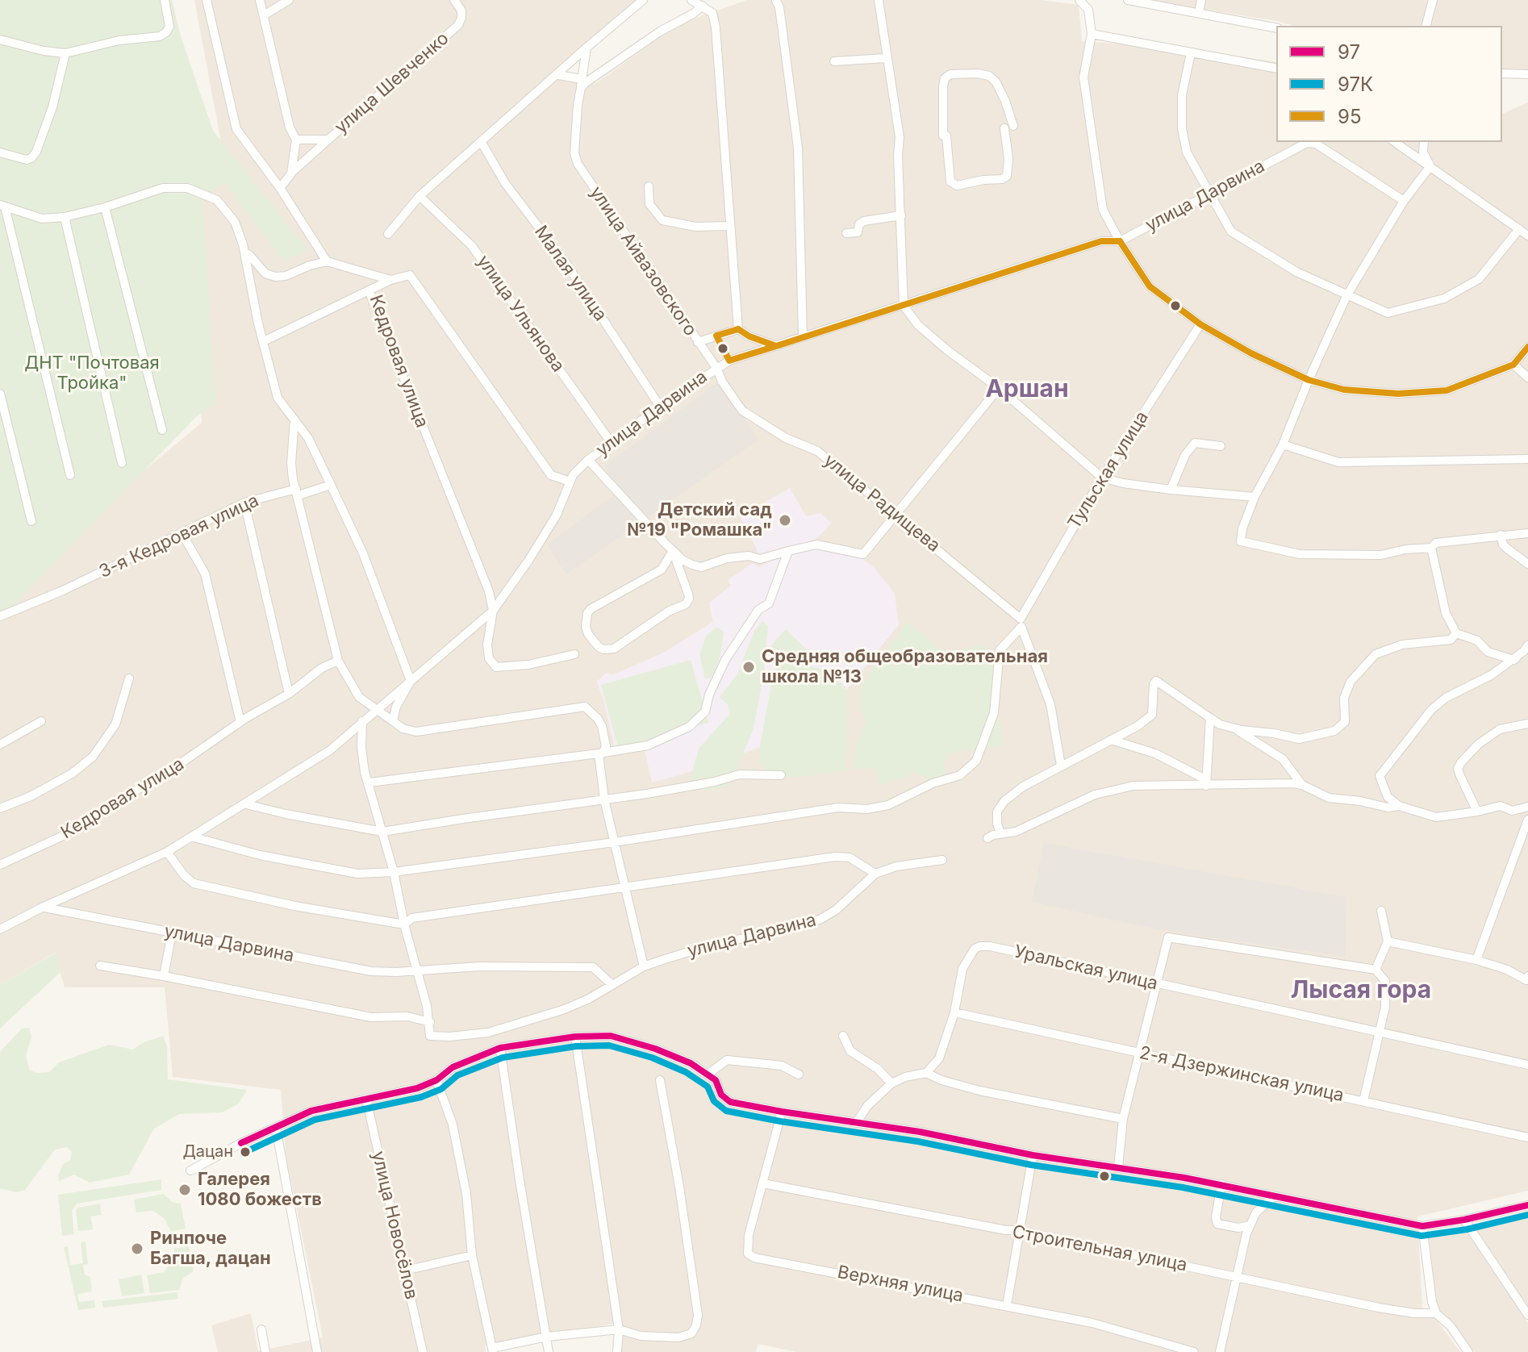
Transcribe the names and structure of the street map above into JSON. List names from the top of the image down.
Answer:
{
  "streets": {
    "street": [
      "улица Шевченко",
      "улица Дарвина",
      "улица Айвазовского",
      "Малая улица",
      "улица Ульянова",
      "Кедровая улица",
      "Тульская улица",
      "улица Радищева",
      "3-я Кедровая улица",
      "Уральская улица",
      "2-я Дзержинская улица",
      "улица Новосёлов",
      "Строительная улица",
      "Верхняя улица"
    ]
  },
  "crossings": [
    ["улица Дарвина", "улица Айвазовского"],
    ["улица Дарвина", "Малая улица"],
    ["улица Дарвина", "улица Ульянова"],
    ["улица Дарвина", "Кедровая улица"],
    ["улица Дарвина", "улица Радищева"],
    ["улица Айвазовского", "улица Радищева"],
    ["Тульская улица", "улица Радищева"],
    ["Уральская улица", "2-я Дзержинская улица"],
    ["Строительная улица", "Верхняя улица"]
  ],
  "districts": ["Аршан", "Лысая гора"],
  "parks": ["ДНТ \"Почтовая Тройка\""],
  "places": [
    "Детский сад №19 \"Ромашка\"",
    "Средняя общеобразовательная школа №13",
    "Дацан",
    "Галерея 1080 божеств",
    "Ринпоче Багша, дацан"
  ],
  "lines": ["transit line 95", "transit line 97", "transit line 97К"],
  "legend": ["97", "97К", "95"]
}
